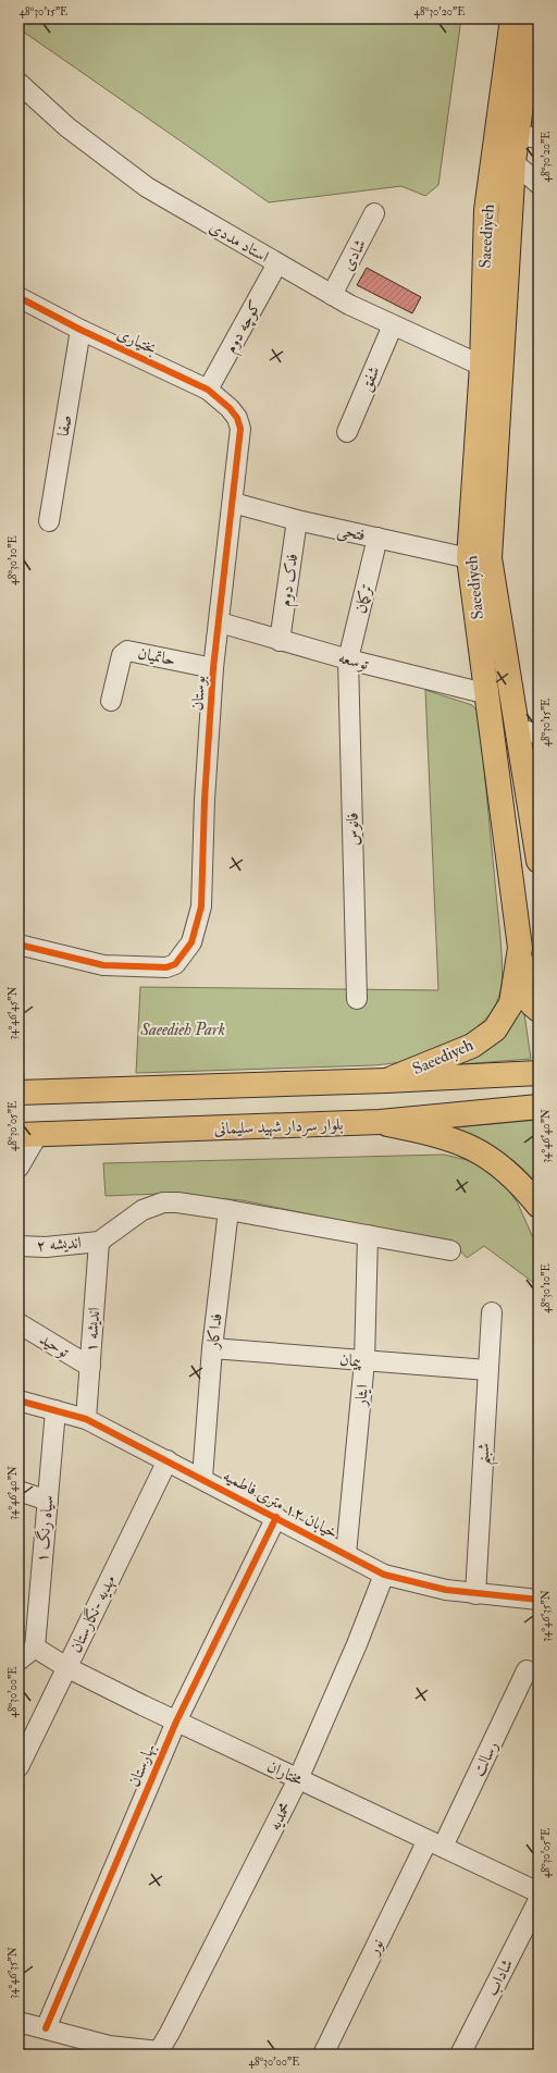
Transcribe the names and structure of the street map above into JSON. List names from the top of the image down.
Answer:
{
  "streets": {
    "main road": ["Saeediyeh", "بلوار سردار شهید سلیمانی"],
    "street": [
      "استاد مددی",
      "شادی",
      "کوچه دوم",
      "بختیاری",
      "شفق",
      "صفا",
      "فتحی",
      "فدک دوم",
      "ترکمان",
      "حاتمیان",
      "توسعه",
      "بوستان",
      "فانوس",
      "اندیشه ۲",
      "اندیشه ۱",
      "فداکار",
      "توحید",
      "پیمان",
      "ایثار",
      "شبنم",
      "خیابان ۱۲ متری فاطمیه",
      "سیاه رنگ ۱",
      "مهدیه -نگارستان",
      "رسالت",
      "بهارستان",
      "مختاران",
      "محمدیه",
      "نور",
      "شاداب"
    ]
  },
  "crossings": [
    ["Saeediyeh", "استاد مددی"],
    ["Saeediyeh", "فتحی"],
    ["Saeediyeh", "توسعه"],
    ["استاد مددی", "شادی"],
    ["استاد مددی", "کوچه دوم"],
    ["استاد مددی", "شفق"],
    ["کوچه دوم", "بختیاری"],
    ["بختیاری", "صفا"],
    ["بختیاری", "بوستان"],
    ["فتحی", "فدک دوم"],
    ["فتحی", "ترکمان"],
    ["فتحی", "بوستان"],
    ["فدک دوم", "توسعه"],
    ["ترکمان", "توسعه"],
    ["ترکمان", "فانوس"],
    ["حاتمیان", "بوستان"],
    ["توسعه", "بوستان"],
    ["توسعه", "فانوس"],
    ["اندیشه ۲", "اندیشه ۱"],
    ["اندیشه ۱", "توحید"],
    ["اندیشه ۱", "خیابان ۱۲ متری فاطمیه"],
    ["فداکار", "پیمان"],
    ["فداکار", "خیابان ۱۲ متری فاطمیه"],
    ["پیمان", "ایثار"],
    ["پیمان", "شبنم"],
    ["ایثار", "خیابان ۱۲ متری فاطمیه"],
    ["شبنم", "خیابان ۱۲ متری فاطمیه"],
    ["خیابان ۱۲ متری فاطمیه", "سیاه رنگ ۱"],
    ["خیابان ۱۲ متری فاطمیه", "مهدیه -نگارستان"],
    ["خیابان ۱۲ متری فاطمیه", "بهارستان"],
    ["خیابان ۱۲ متری فاطمیه", "محمدیه"],
    ["سیاه رنگ ۱", "مختاران"],
    ["مهدیه -نگارستان", "مختاران"],
    ["رسالت", "مختاران"],
    ["رسالت", "نور"],
    ["بهارستان", "مختاران"],
    ["مختاران", "محمدیه"],
    ["مختاران", "نور"]
  ],
  "parks": ["Saeedieh Park"],
  "coordinates": [
    "48°30'15\"E",
    "48°30'20\"E",
    "48°30'10\"E",
    "34°46'45\"N",
    "48°30'05\"E",
    "34°46'40\"N",
    "34°46'35\"N",
    "48°30'00\"E"
  ]
}
